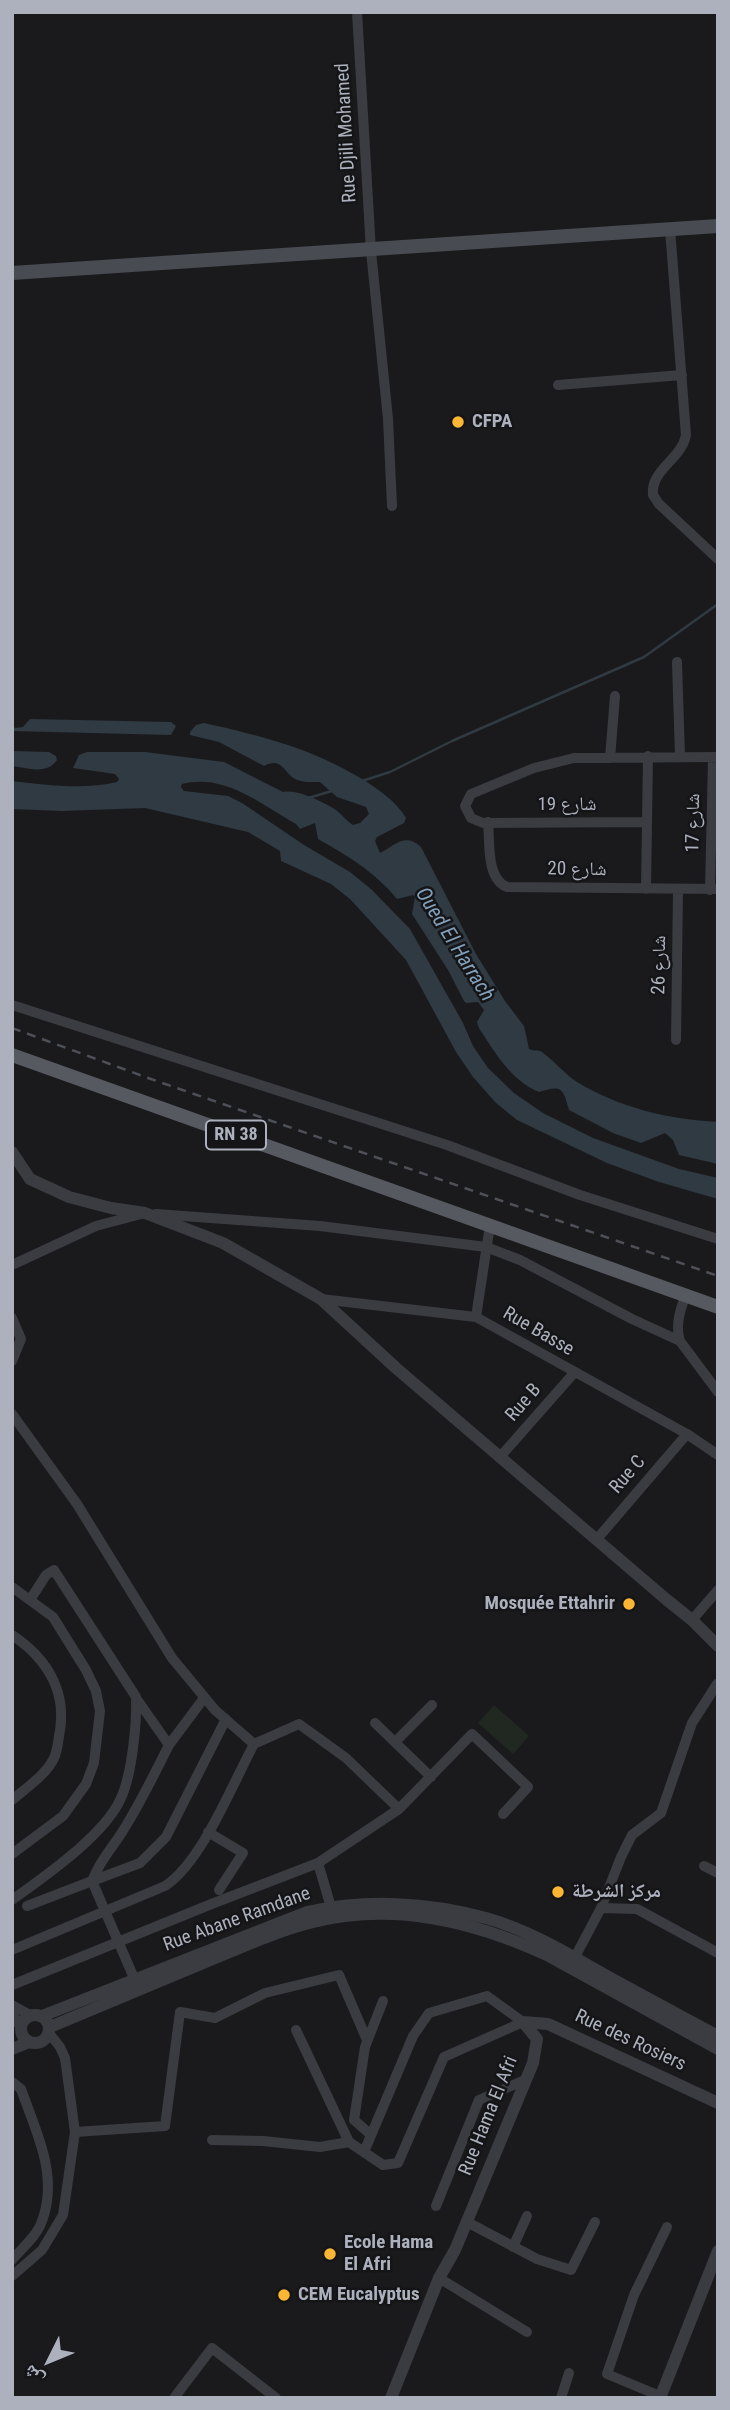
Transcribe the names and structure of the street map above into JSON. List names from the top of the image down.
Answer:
{
  "streets": {
    "main road": ["RN 38"],
    "street": [
      "Rue Djili Mohamed",
      "شارع 19",
      "شارع 17",
      "شارع 20",
      "شارع 26",
      "Rue Basse",
      "Rue B",
      "Rue C",
      "Rue Abane Ramdane",
      "Rue des Rosiers",
      "Rue Hama El Afri"
    ]
  },
  "crossings": [
    ["شارع 19", "شارع 20"],
    ["شارع 17", "شارع 20"],
    ["شارع 20", "شارع 26"],
    ["Rue Basse", "Rue B"],
    ["Rue Basse", "Rue C"],
    ["Rue des Rosiers", "Rue Hama El Afri"]
  ],
  "water": ["Oued El Harrach"],
  "places": [
    "CFPA",
    "Mosquée Ettahrir",
    "مركز الشرطة",
    "Ecole Hama El Afri",
    "CEM Eucalyptus"
  ],
  "north": "bottom left"
}
